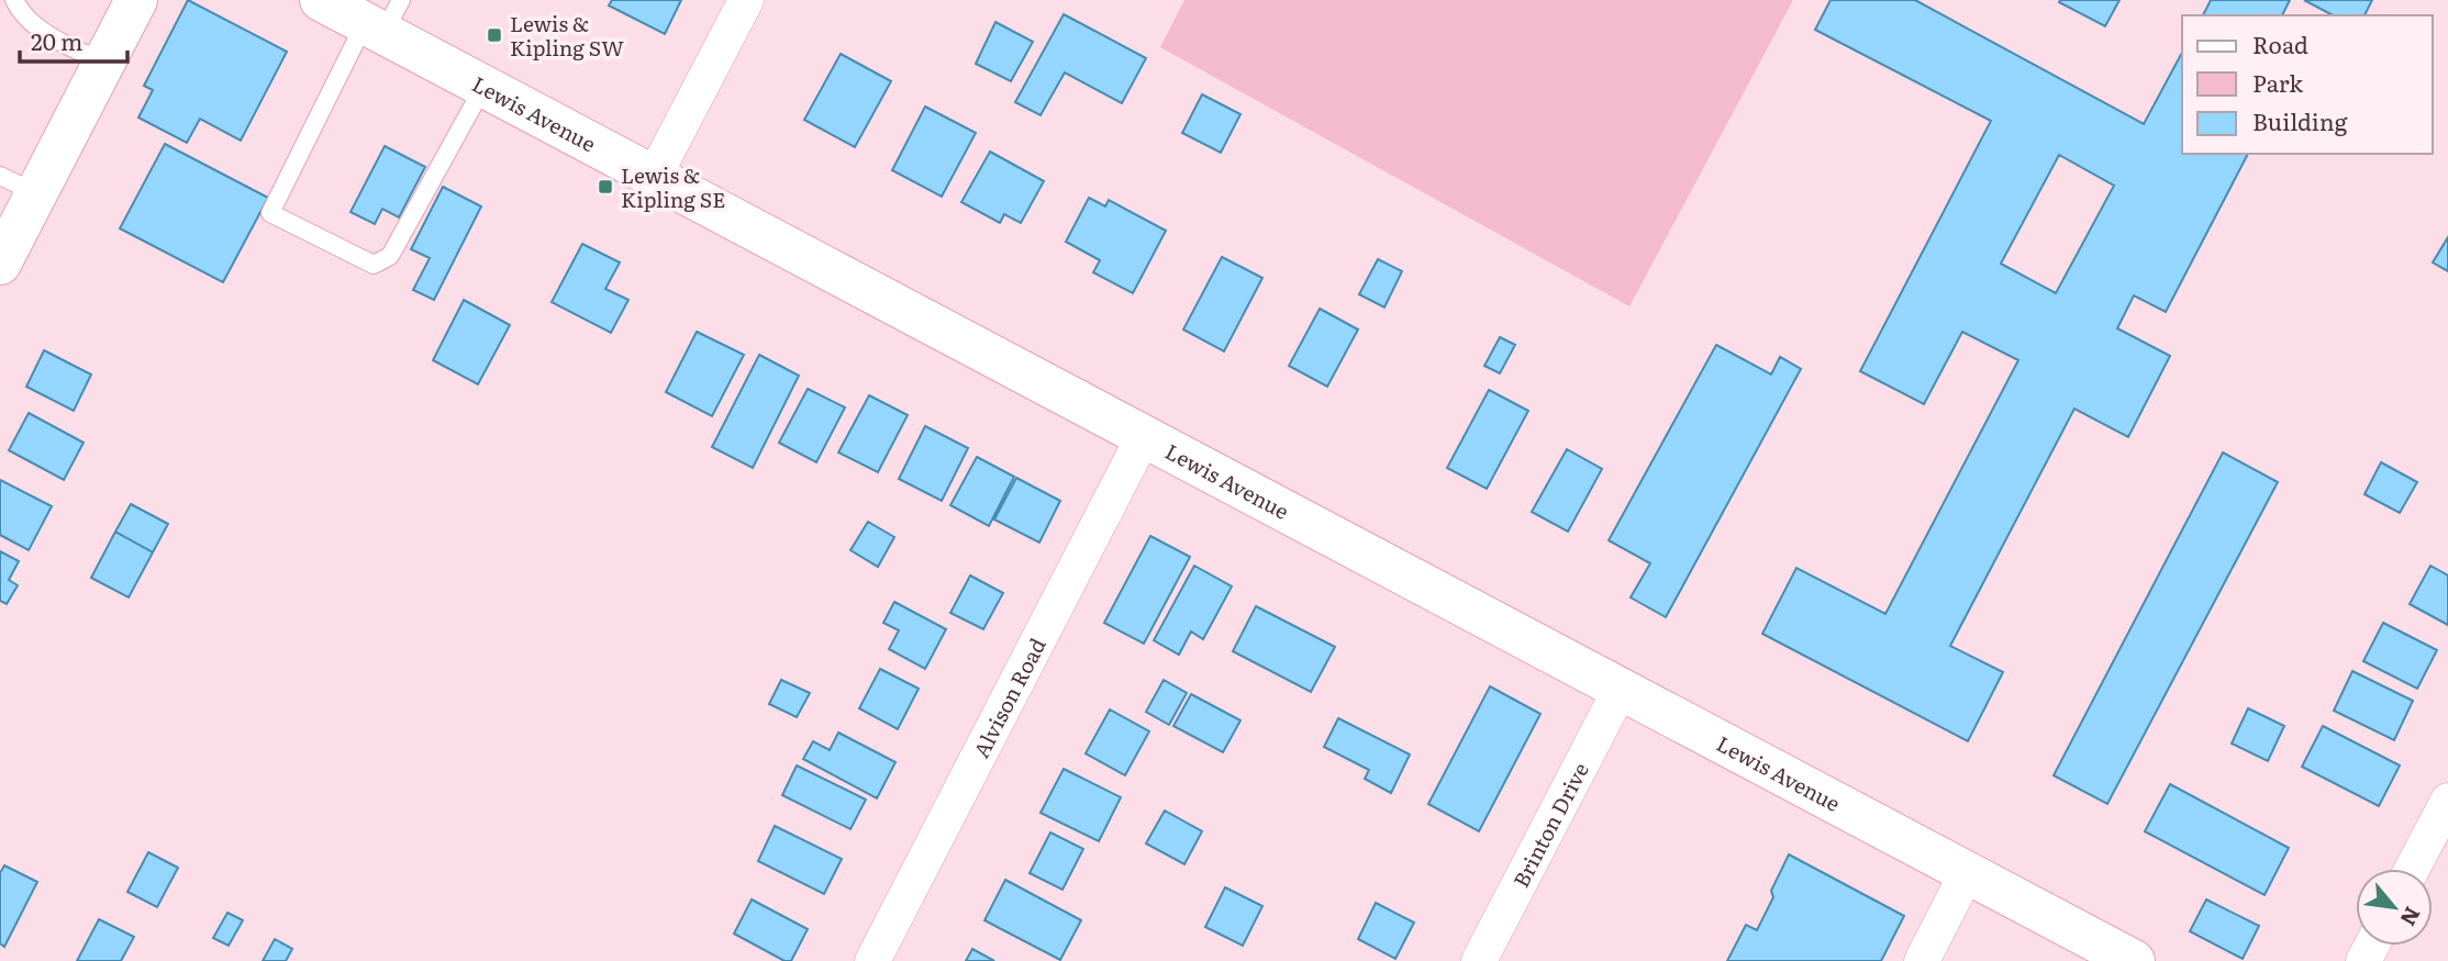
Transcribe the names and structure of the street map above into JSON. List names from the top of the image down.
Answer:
{
  "streets": {
    "main road": ["Lewis Avenue"],
    "street": ["Alvison Road", "Brinton Drive"]
  },
  "crossings": [
    ["Lewis Avenue", "Alvison Road"],
    ["Lewis Avenue", "Brinton Drive"]
  ],
  "places": {
    "transit": ["Lewis & Kipling SW", "Lewis & Kipling SE"]
  },
  "legend": ["Road", "Park", "Building"],
  "scale_bar": "20 m",
  "north": "bottom right"
}
